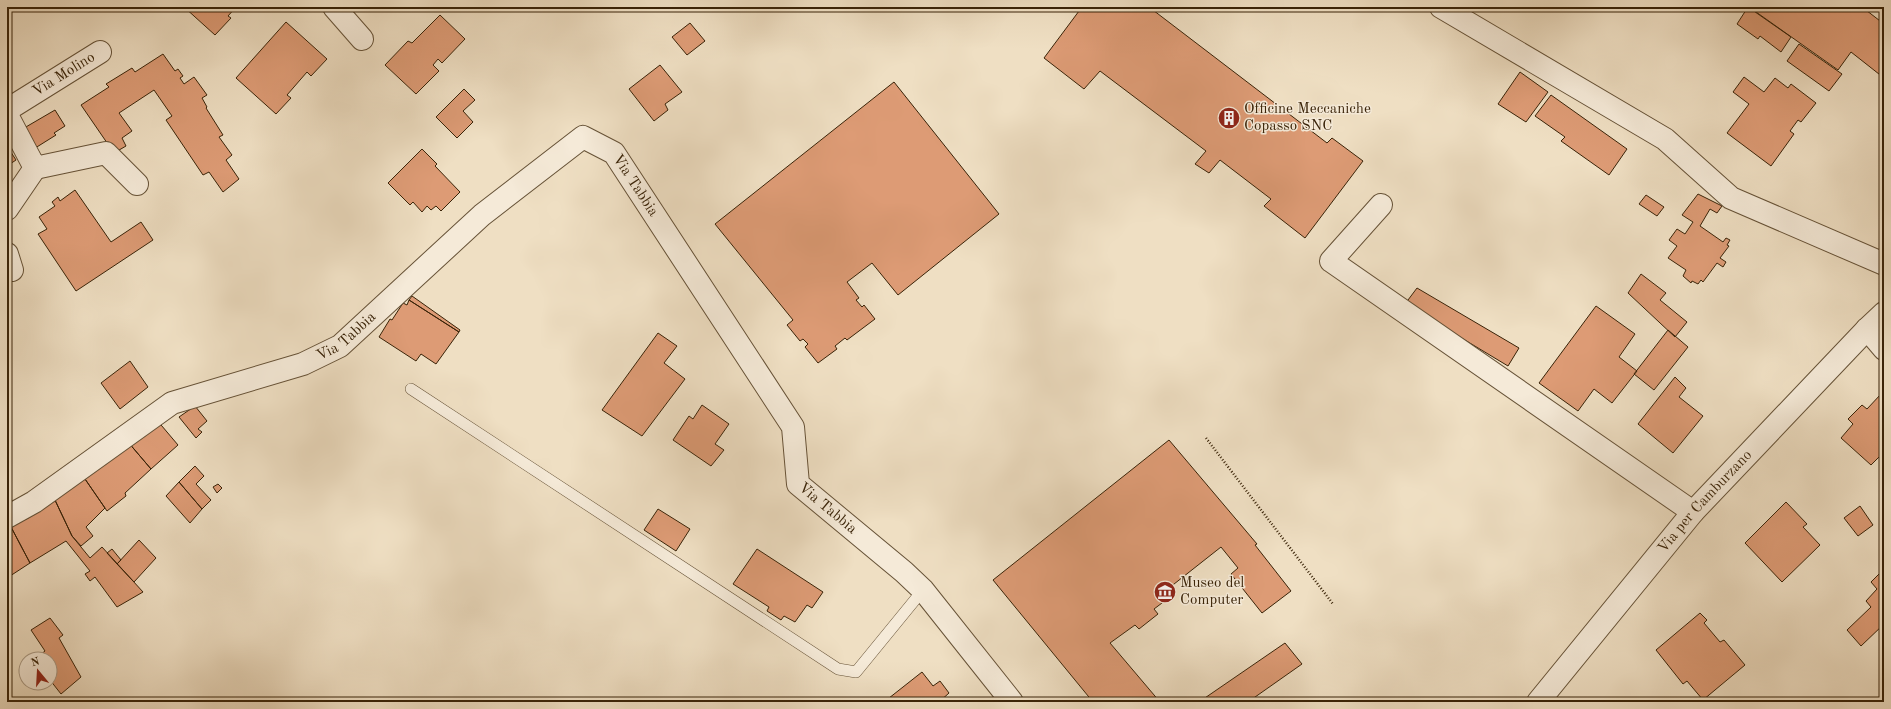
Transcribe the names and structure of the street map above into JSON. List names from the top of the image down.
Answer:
{
  "streets": {
    "street": ["Via Molino", "Via Tabbia", "Via per Camburzano"]
  },
  "places": {
    "building": ["Officine Meccaniche Copasso SNC"],
    "museum": ["Museo del Computer"]
  },
  "north": "top"
}
